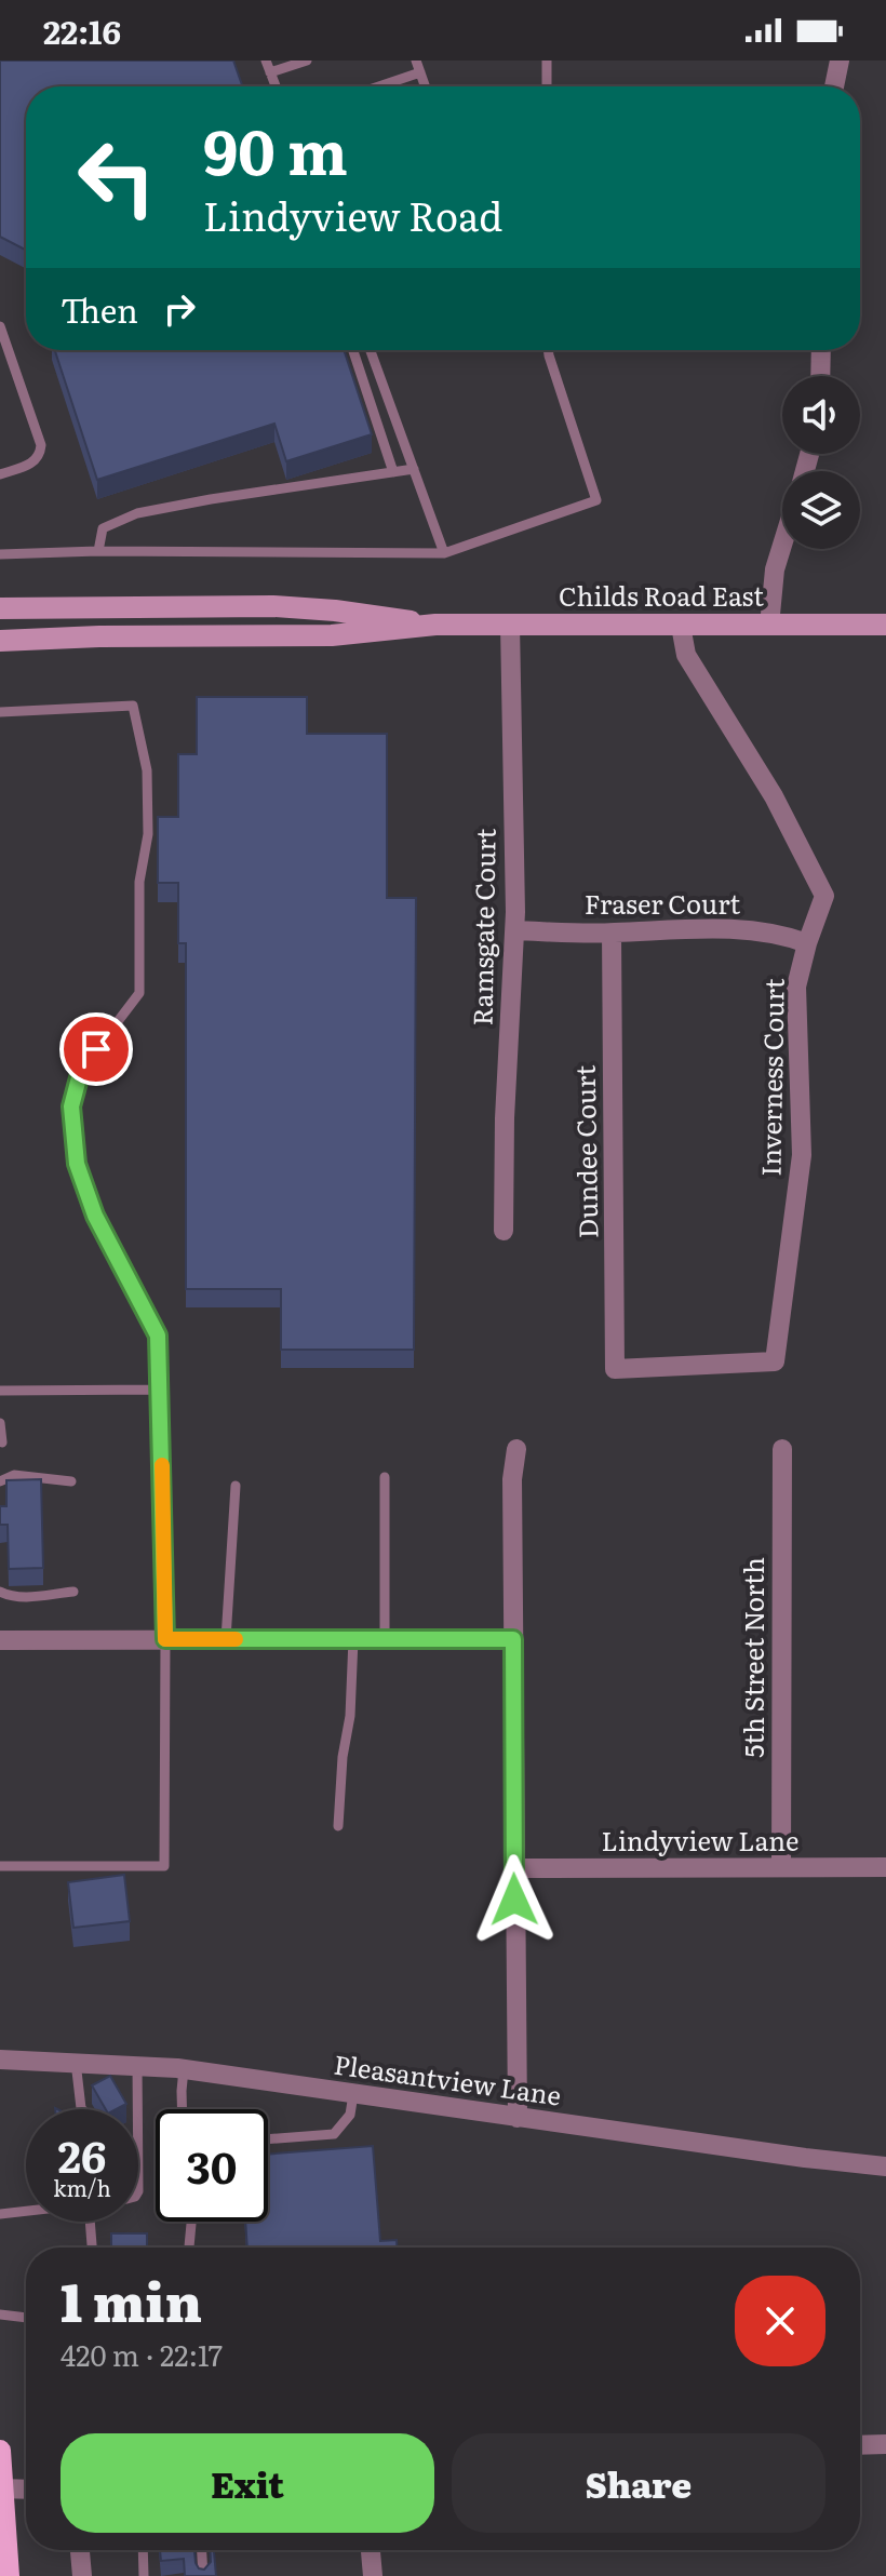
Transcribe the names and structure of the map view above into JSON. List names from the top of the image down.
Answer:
{
  "streets": {
    "street": [
      "Childs Road East",
      "Fraser Court",
      "Ramsgate Court",
      "Inverness Court",
      "Dundee Court",
      "5th Street North",
      "Lindyview Lane",
      "Pleasantview Lane"
    ]
  },
  "crossings": [
    ["Childs Road East", "Ramsgate Court"],
    ["Childs Road East", "Inverness Court"],
    ["Fraser Court", "Ramsgate Court"],
    ["Fraser Court", "Inverness Court"],
    ["Fraser Court", "Dundee Court"],
    ["Inverness Court", "Dundee Court"],
    ["5th Street North", "Lindyview Lane"]
  ],
  "page": {
    "status": "22:16",
    "turn": ["90 m", "Lindyview Road"],
    "then": "Then",
    "speed": "26 km/h",
    "limit": "30",
    "heading": ["1 min", "420 m · 22:17"],
    "buttons": ["Exit", "Share"]
  }
}
